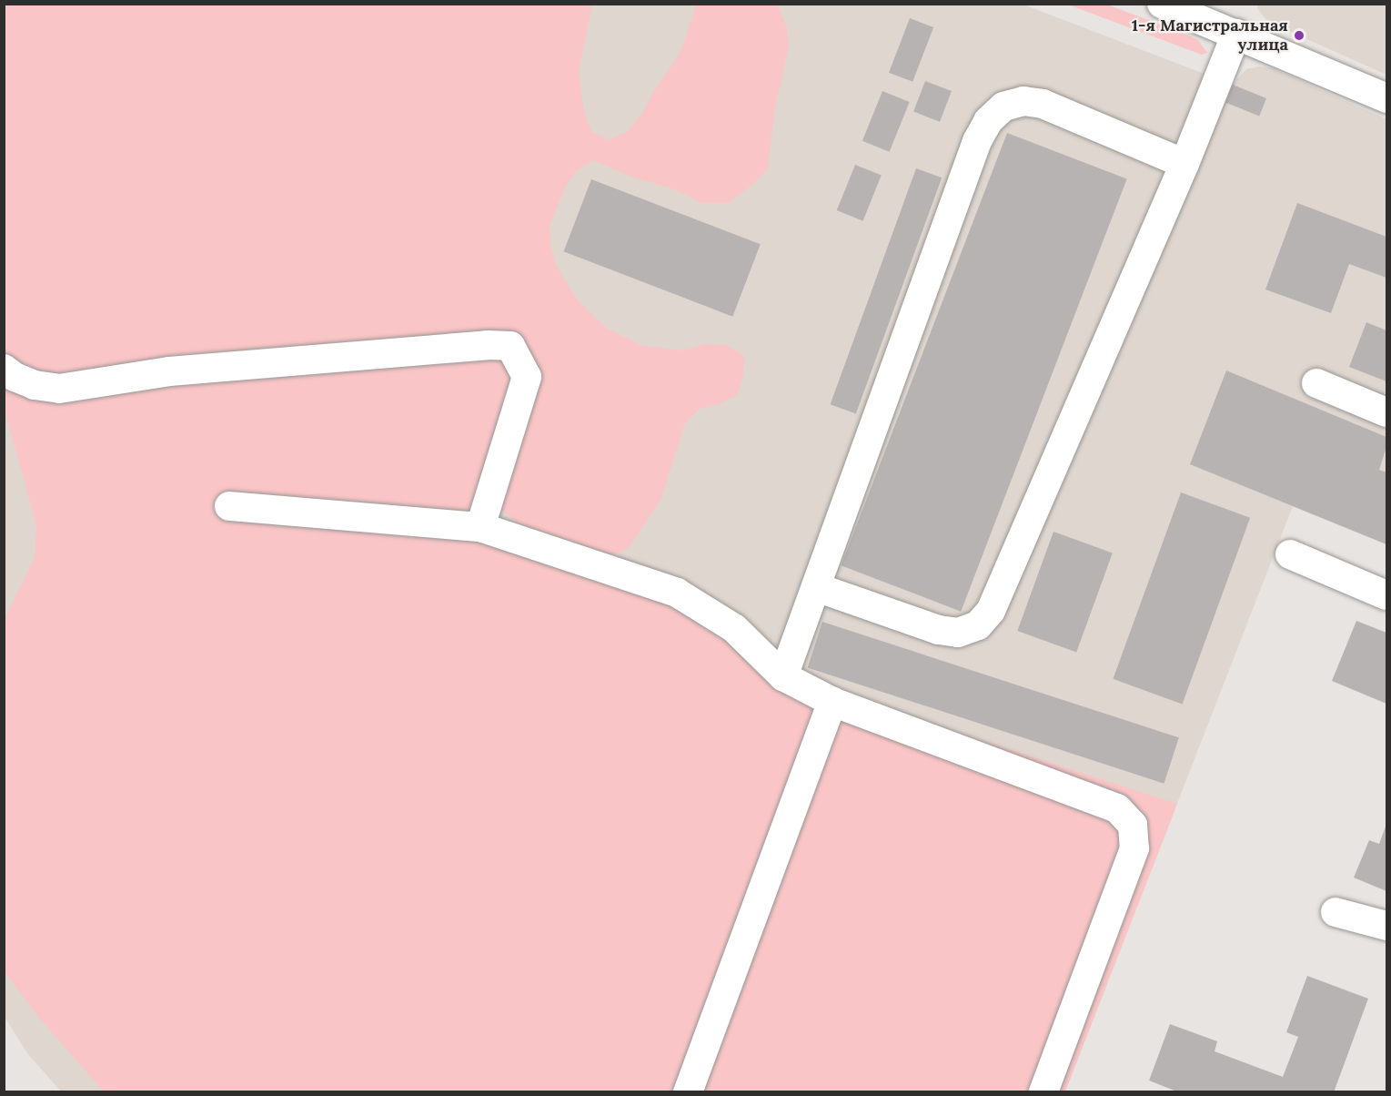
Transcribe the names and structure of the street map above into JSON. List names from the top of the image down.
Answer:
{
  "places": ["1-я Магистральная улица"]
}
